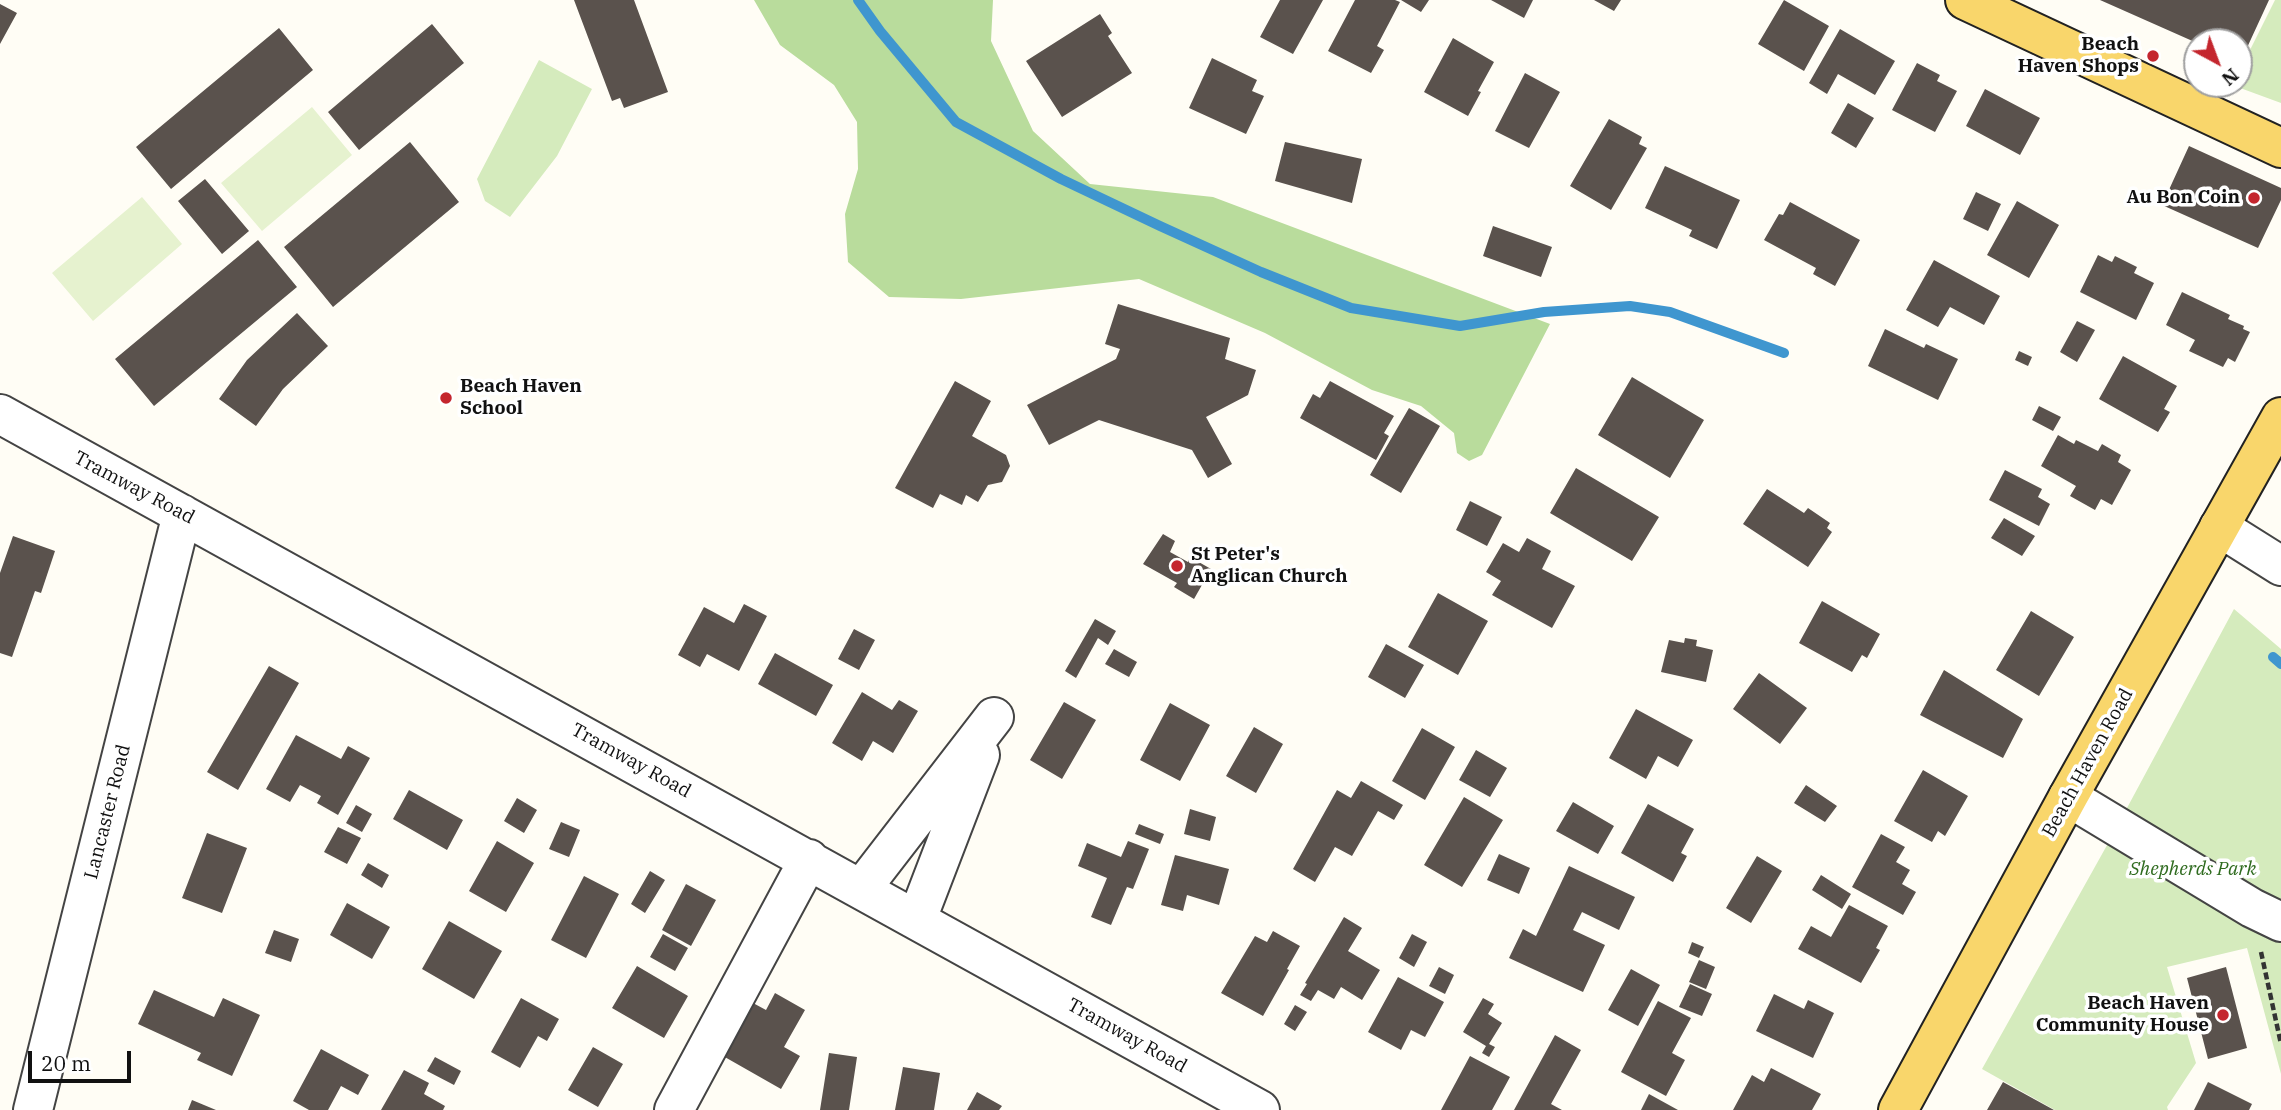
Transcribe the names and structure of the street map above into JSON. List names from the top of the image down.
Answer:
{
  "streets": {
    "main road": ["Beach Haven Road"],
    "street": ["Tramway Road", "Lancaster Road"]
  },
  "crossings": [
    ["Tramway Road", "Lancaster Road"]
  ],
  "parks": ["Shepherds Park"],
  "places": [
    "Beach Haven Shops",
    "Au Bon Coin",
    "Beach Haven School",
    "St Peter's Anglican Church",
    "Beach Haven Community House"
  ],
  "scale_bar": "20 m",
  "north": "bottom right"
}
